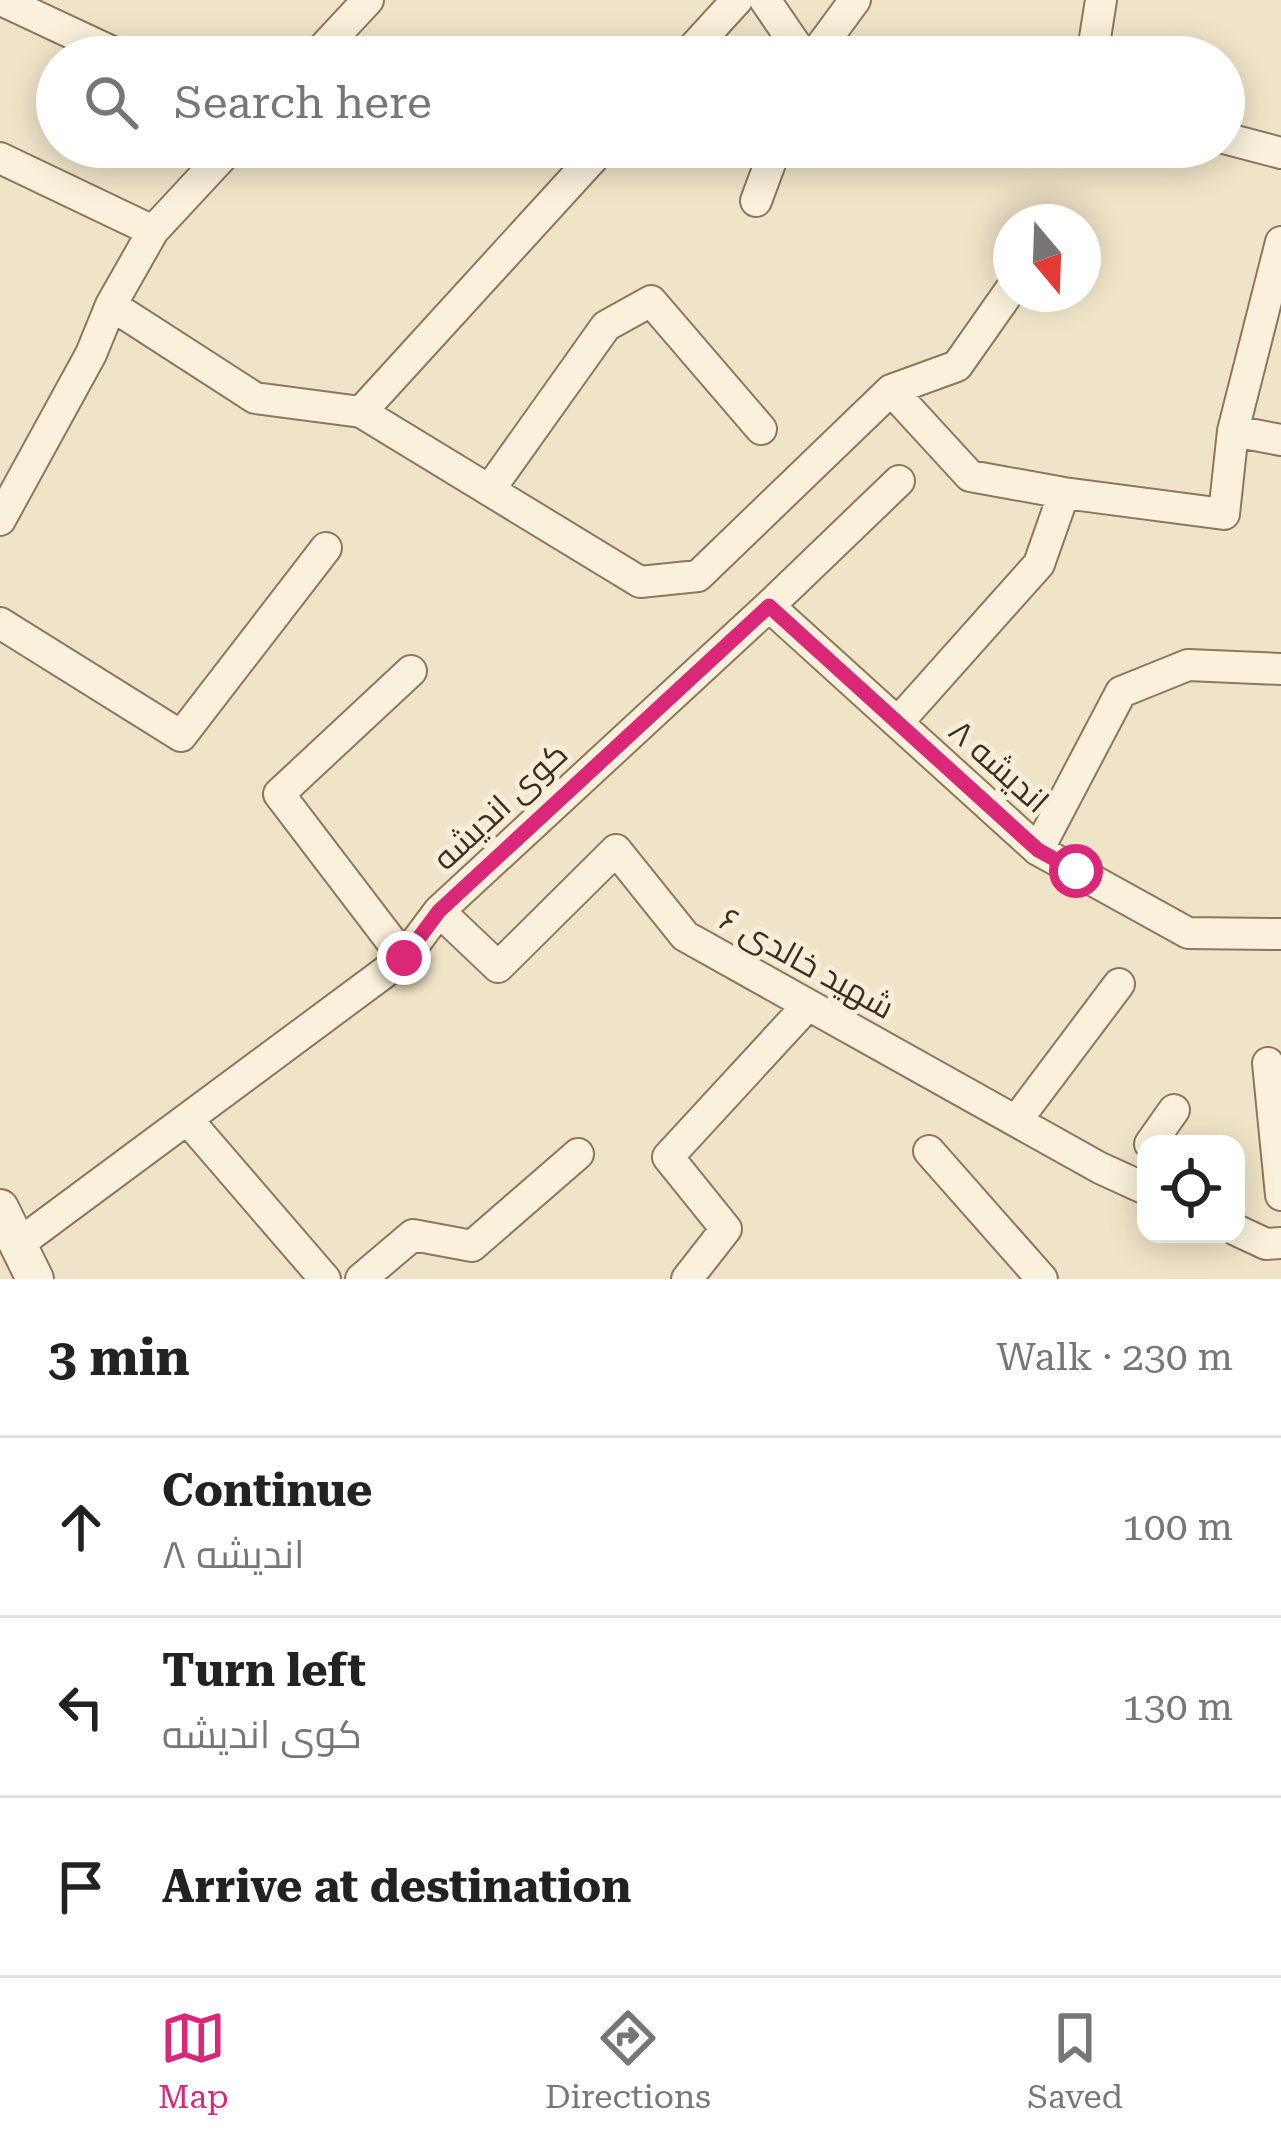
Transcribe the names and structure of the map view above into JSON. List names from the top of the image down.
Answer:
{
  "streets": {
    "street": ["اندیشه ۸", "کوی اندیشه", "شهید خالدی ۶"]
  },
  "crossings": [
    ["اندیشه ۸", "کوی اندیشه"],
    ["کوی اندیشه", "شهید خالدی ۶"]
  ],
  "north": "bottom",
  "page": {
    "search": "Search here",
    "heading": ["3 min", "Walk · 230 m"],
    "list": [
      ["Continue", "اندیشه ۸", "100 m"],
      ["Turn left", "کوی اندیشه", "130 m"],
      "Arrive at destination"
    ],
    "nav": ["Map", "Directions", "Saved"]
  }
}
